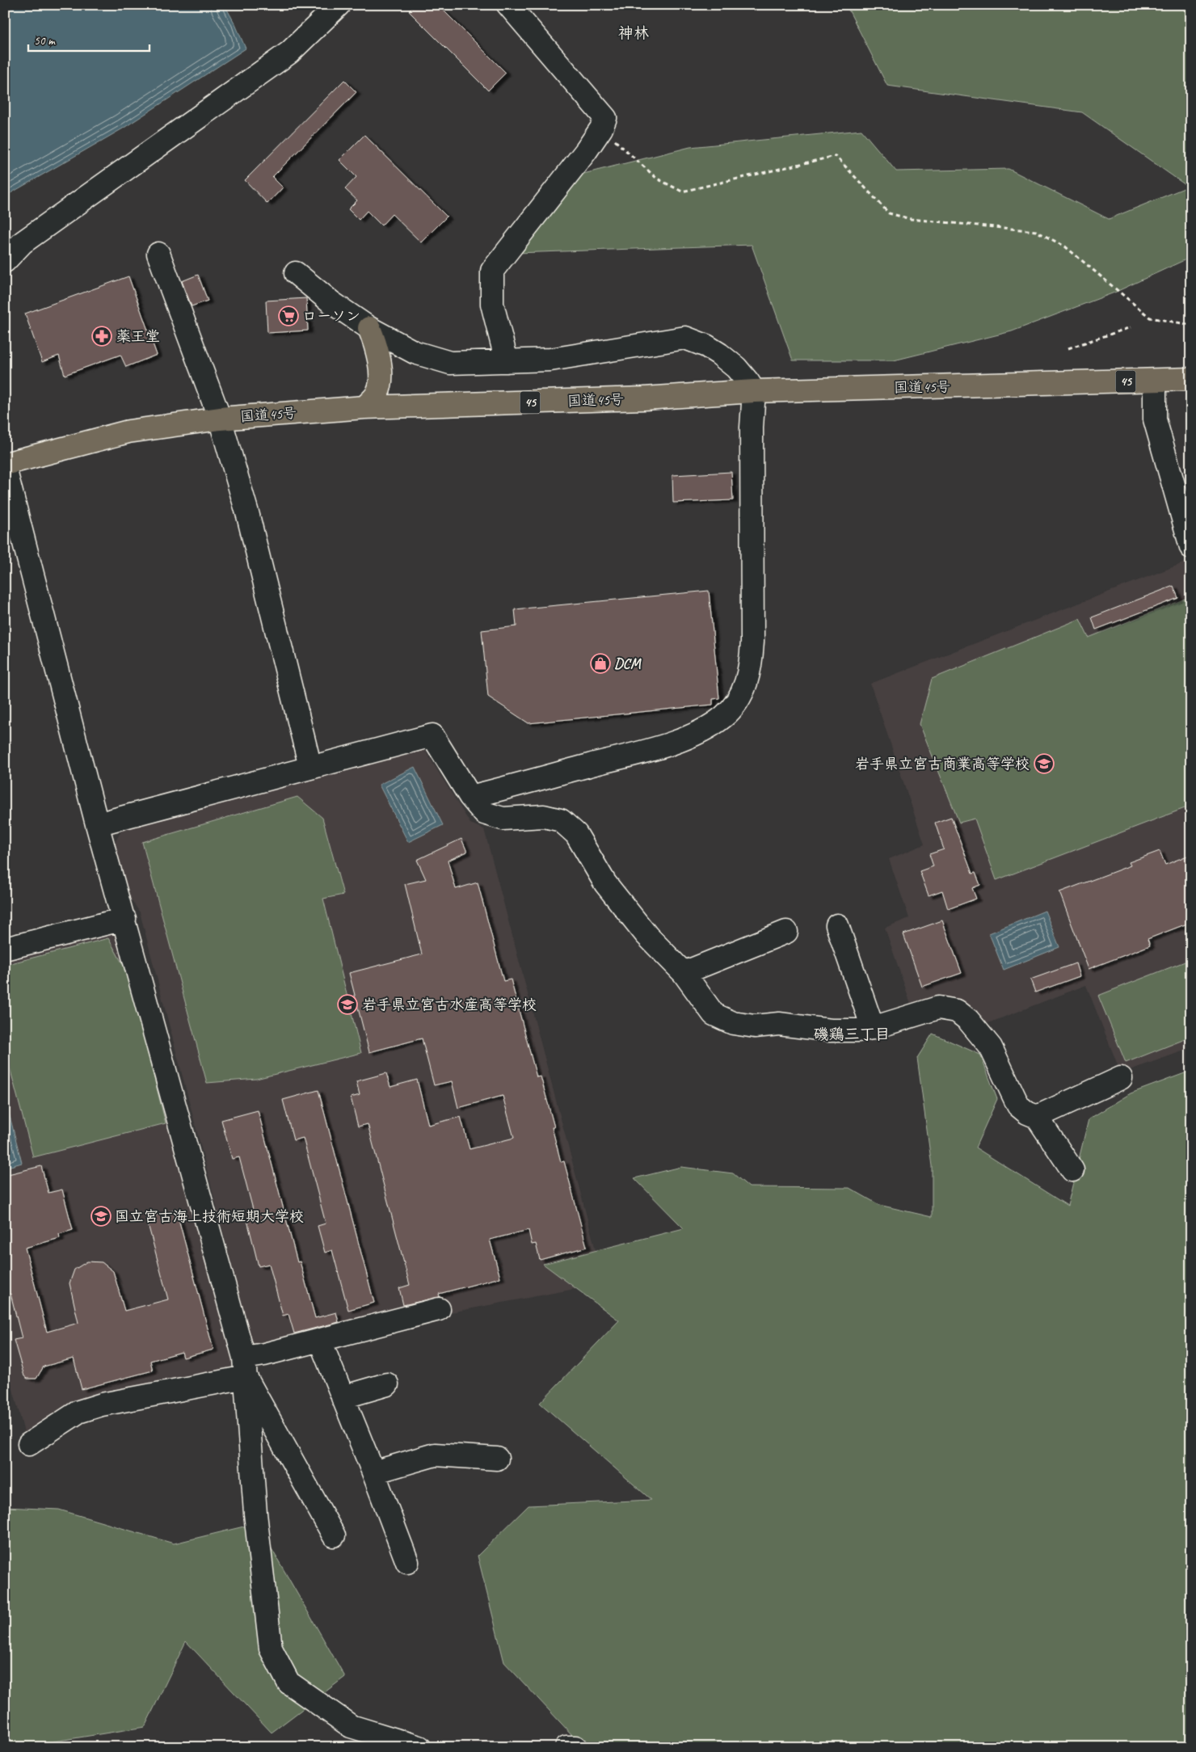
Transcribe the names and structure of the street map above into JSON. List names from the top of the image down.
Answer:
{
  "streets": {
    "highway": ["45", "国道45号"]
  },
  "districts": ["神林", "磯鶏三丁目"],
  "places": {
    "supermarket": ["ローソン"],
    "pharmacy": ["薬王堂"],
    "shop": ["DCM"],
    "school or university": ["岩手県立宮古商業高等学校", "岩手県立宮古水産高等学校", "国立宮古海上技術短期大学校"]
  },
  "scale_bar": "50 m"
}
